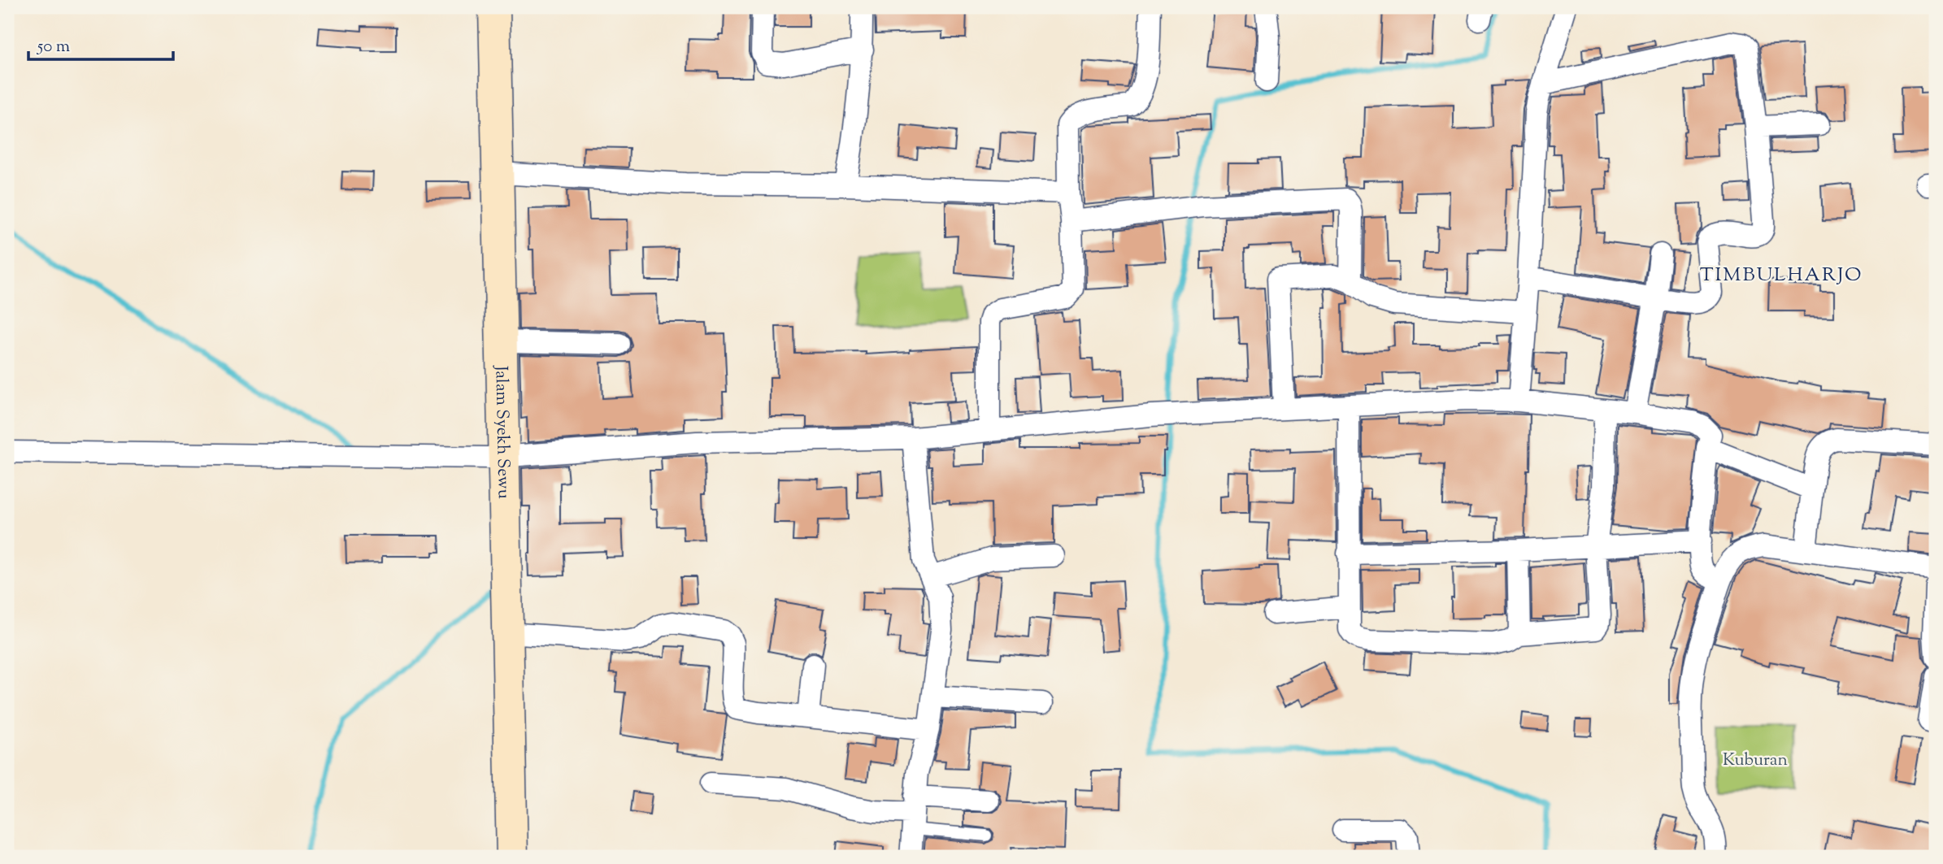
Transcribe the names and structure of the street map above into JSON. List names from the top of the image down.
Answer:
{
  "streets": {
    "street": ["Jalam Syekh Sewu"]
  },
  "districts": ["TIMBULHARJO"],
  "parks": ["Kuburan"],
  "scale_bar": "50 m"
}
